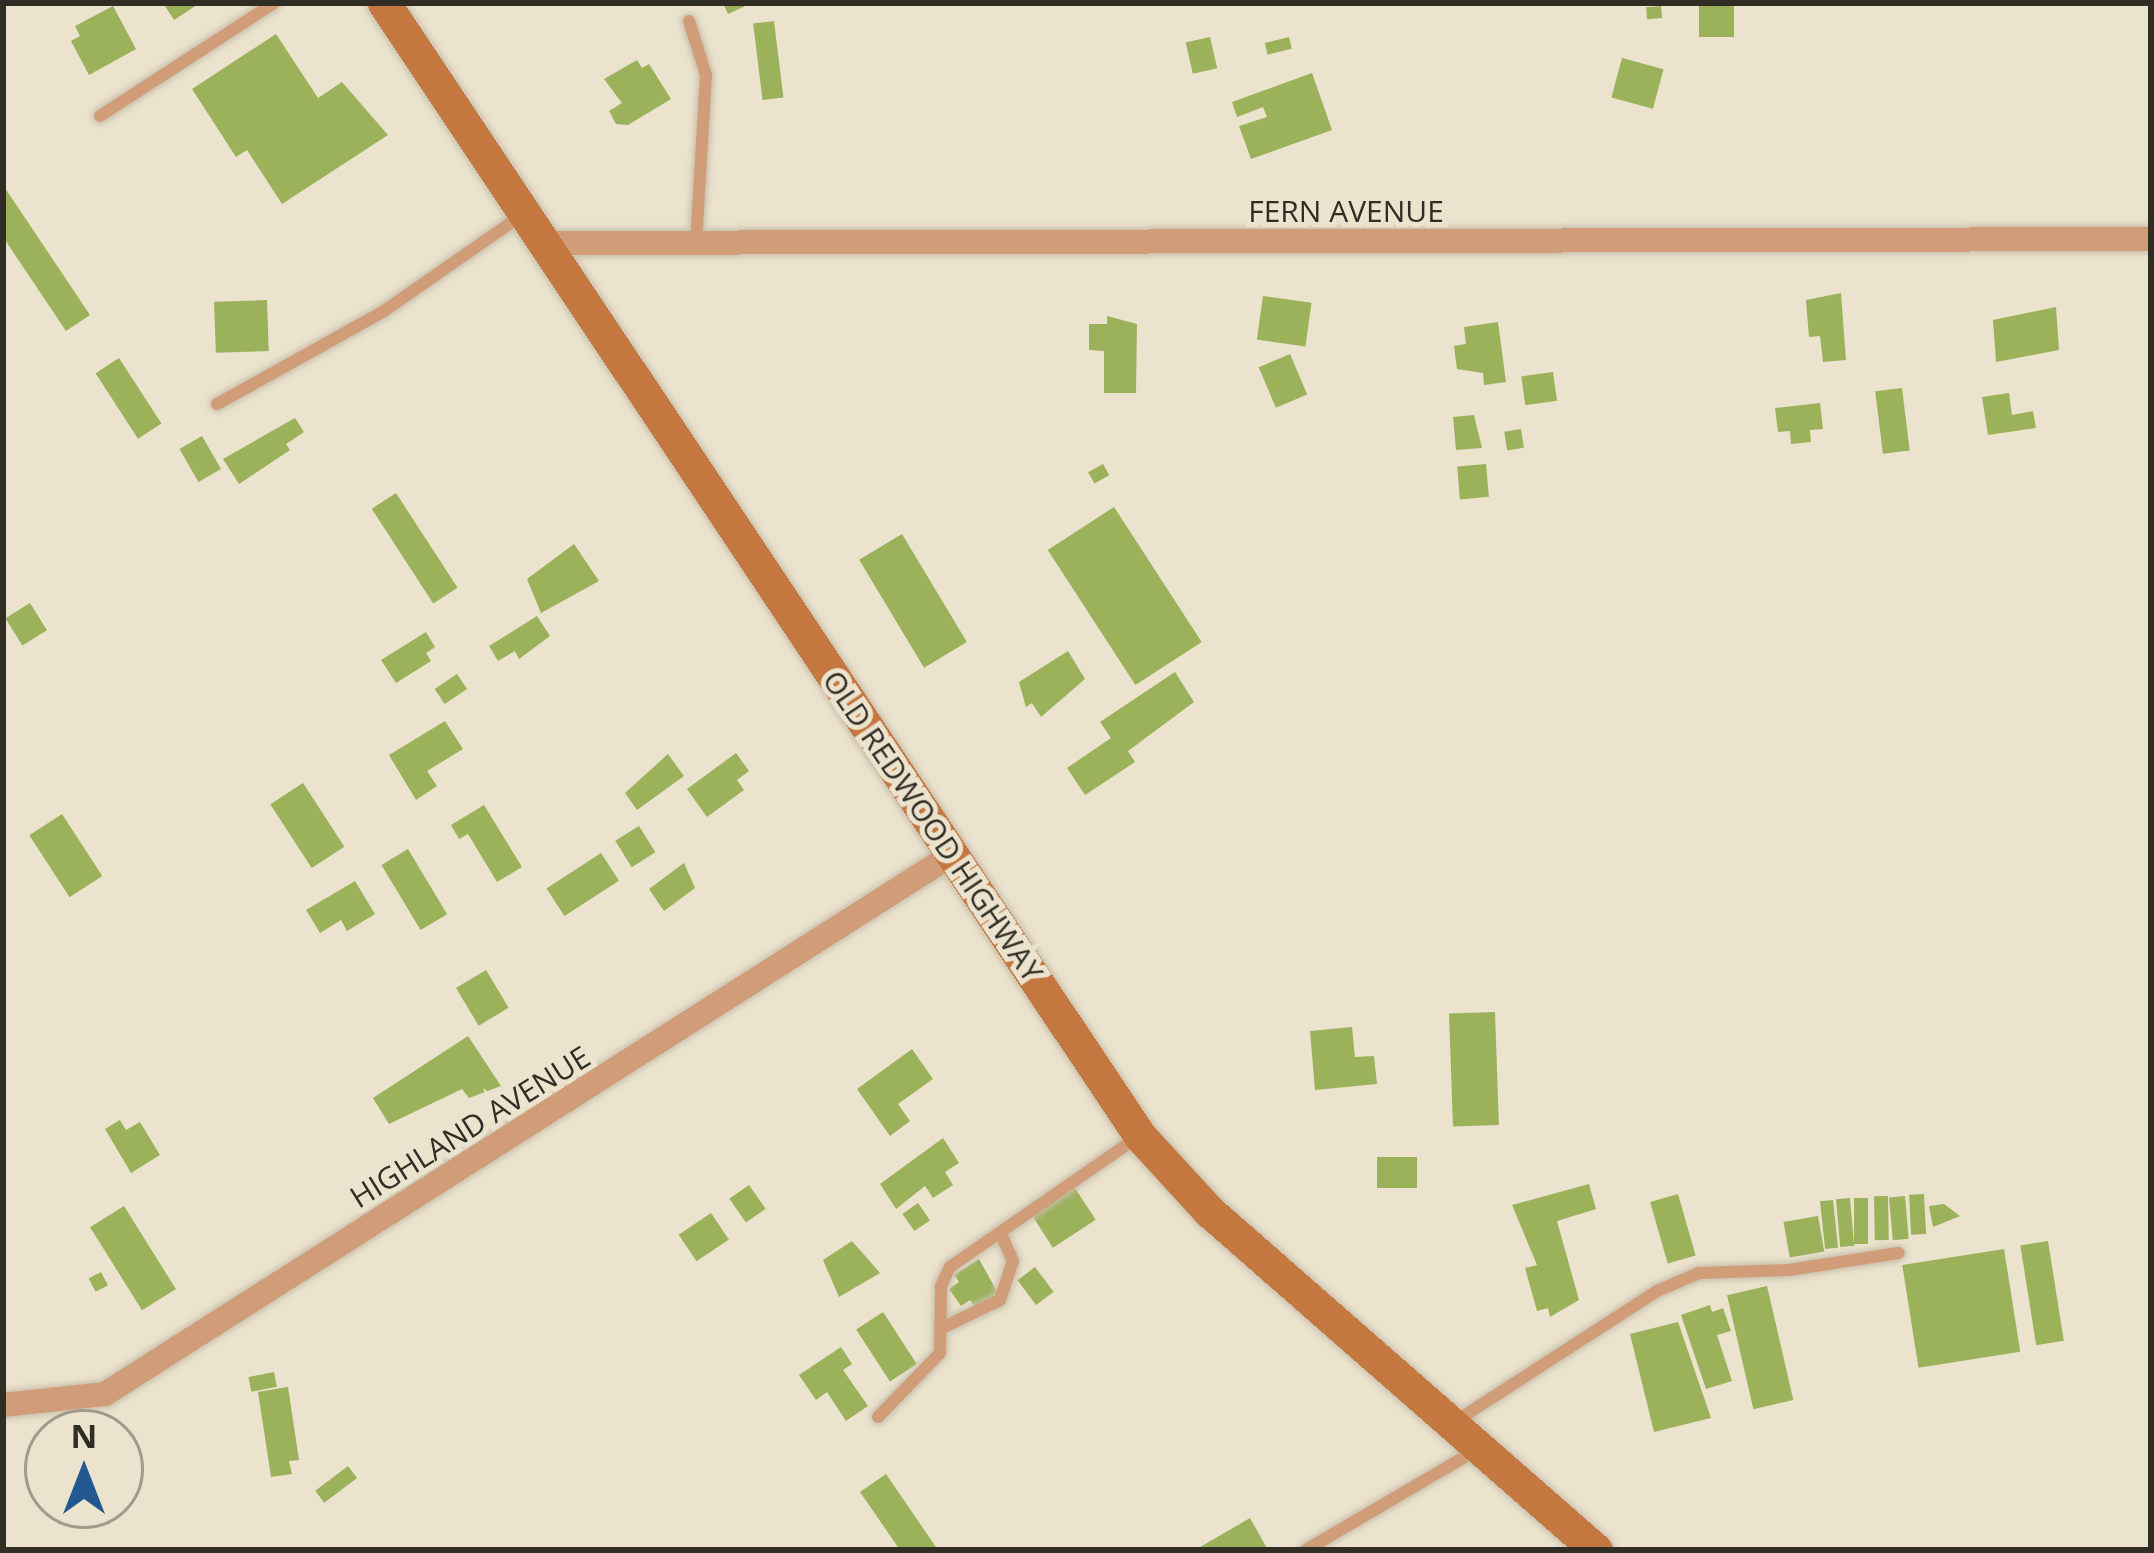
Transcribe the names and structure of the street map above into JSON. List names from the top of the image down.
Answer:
{
  "streets": {
    "main road": ["OLD REDWOOD HIGHWAY"],
    "street": ["FERN AVENUE", "HIGHLAND AVENUE"]
  },
  "crossings": [
    ["FERN AVENUE", "OLD REDWOOD HIGHWAY"],
    ["OLD REDWOOD HIGHWAY", "HIGHLAND AVENUE"]
  ],
  "north": "top"
}
